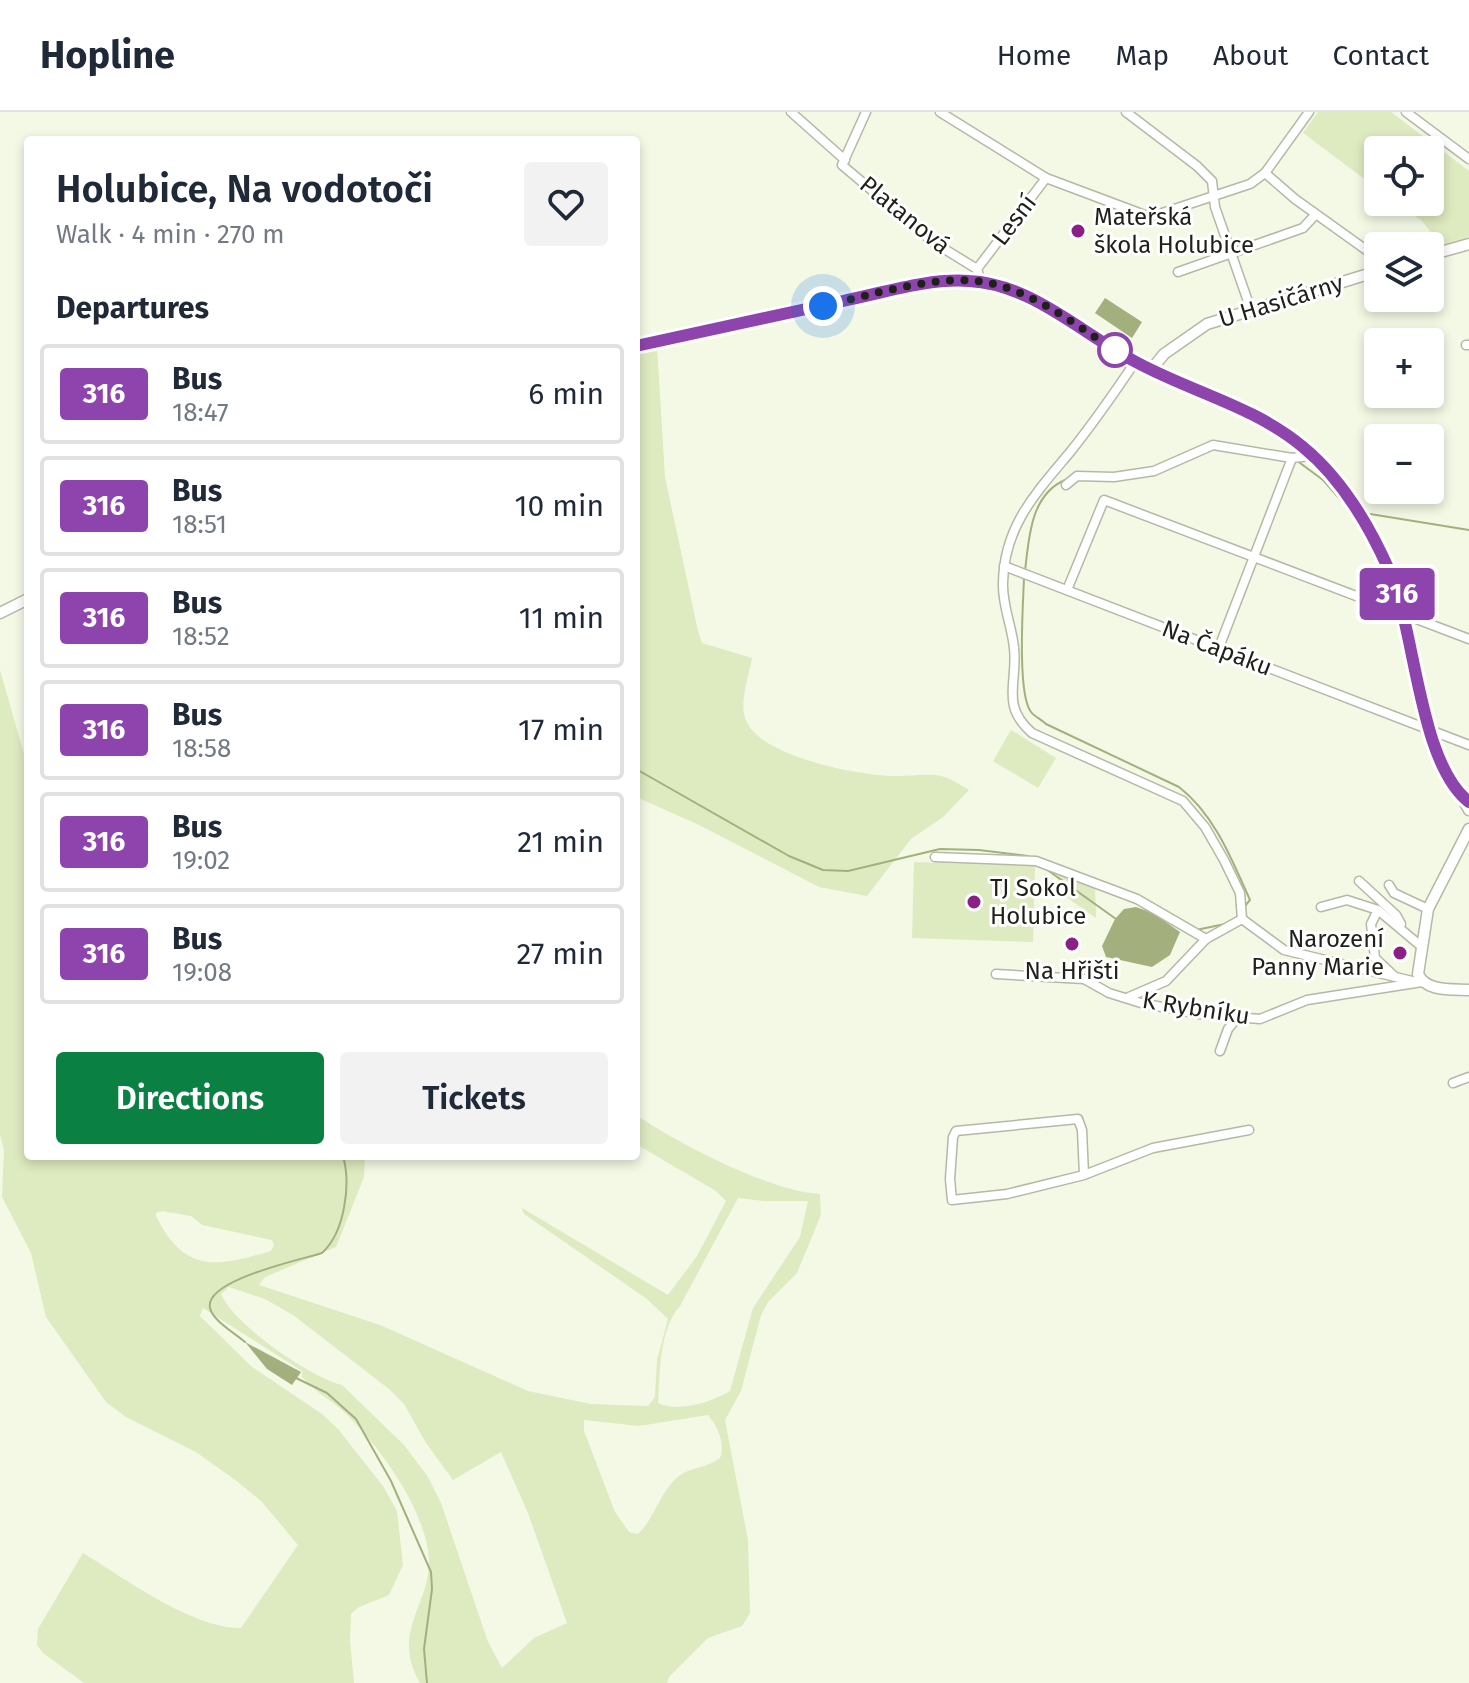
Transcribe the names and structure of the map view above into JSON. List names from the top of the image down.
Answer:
{
  "streets": {
    "street": [
      "Platanová",
      "Lesní",
      "U Hasičárny",
      "Na Čapáku",
      "K Rybníku"
    ]
  },
  "crossings": [
    ["Platanová", "Lesní"]
  ],
  "places": [
    "Mateřská škola Holubice",
    "TJ Sokol Holubice",
    "Na Hřišti",
    "Narození Panny Marie"
  ],
  "lines": ["bus line 316"],
  "page": {
    "header": "Hopline",
    "nav": [
      "Home",
      "Map",
      "About",
      "Contact"
    ],
    "on_map": "316",
    "map_buttons": ["+", "−"],
    "heading": [
      ["Holubice, Na vodotoči", "Walk · 4 min · 270 m"],
      "Departures"
    ],
    "list": [
      {
        "mark": "316",
        "name": "Bus",
        "note": "18:47",
        "value": "6 min"
      },
      {
        "mark": "316",
        "name": "Bus",
        "note": "18:51",
        "value": "10 min"
      },
      {
        "mark": "316",
        "name": "Bus",
        "note": "18:52",
        "value": "11 min"
      },
      {
        "mark": "316",
        "name": "Bus",
        "note": "18:58",
        "value": "17 min"
      },
      {
        "mark": "316",
        "name": "Bus",
        "note": "19:02",
        "value": "21 min"
      },
      {
        "mark": "316",
        "name": "Bus",
        "note": "19:08",
        "value": "27 min"
      }
    ],
    "buttons": ["Directions", "Tickets"]
  }
}
